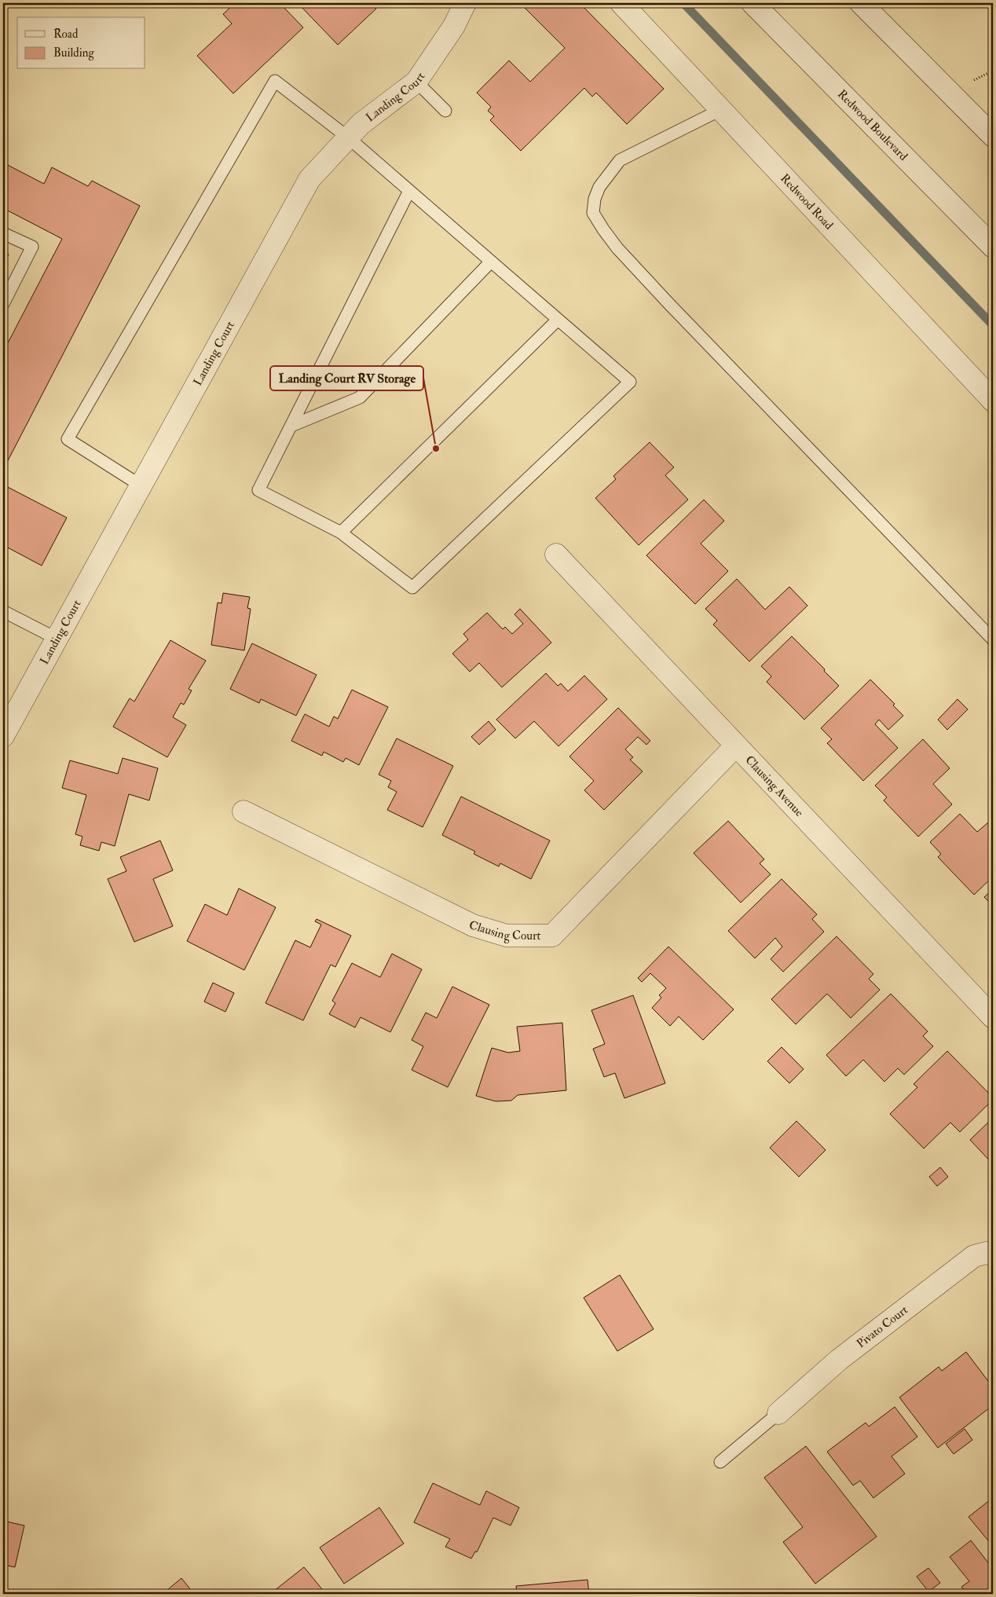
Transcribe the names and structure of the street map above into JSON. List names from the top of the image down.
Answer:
{
  "streets": {
    "street": [
      "Landing Court",
      "Redwood Boulevard",
      "Redwood Road",
      "Clausing Avenue",
      "Clausing Court",
      "Pivato Court"
    ]
  },
  "crossings": [
    ["Clausing Avenue", "Clausing Court"]
  ],
  "places": ["Landing Court RV Storage"],
  "legend": ["Road", "Building"]
}
